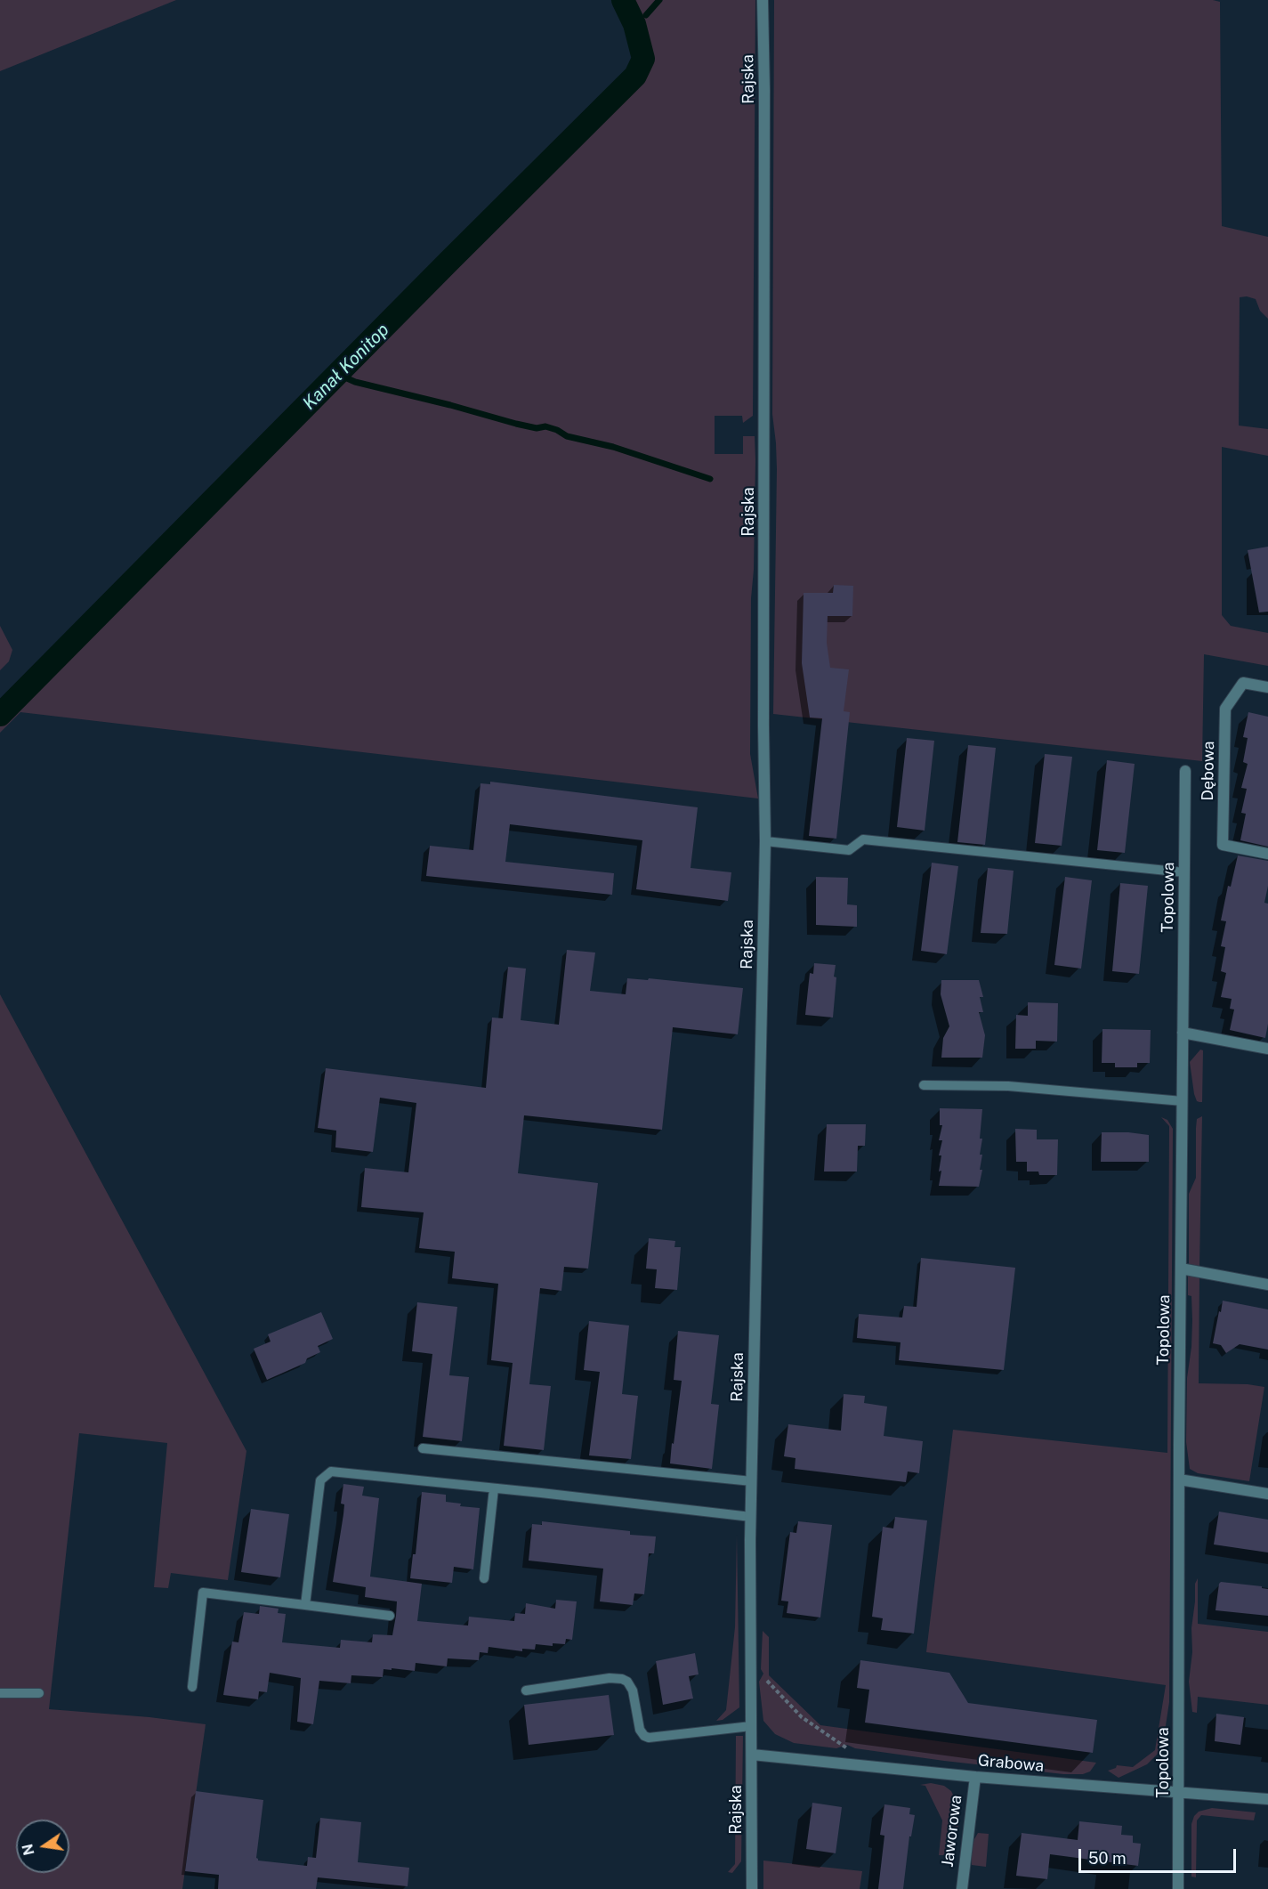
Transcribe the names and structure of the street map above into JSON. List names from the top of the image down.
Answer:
{
  "streets": {
    "street": [
      "Rajska",
      "Dębowa",
      "Topolowa",
      "Grabowa",
      "Jaworowa"
    ]
  },
  "crossings": [
    ["Rajska", "Grabowa"],
    ["Topolowa", "Grabowa"],
    ["Grabowa", "Jaworowa"]
  ],
  "water": ["Kanał Konitop"],
  "scale_bar": "50 m",
  "north": "left"
}
